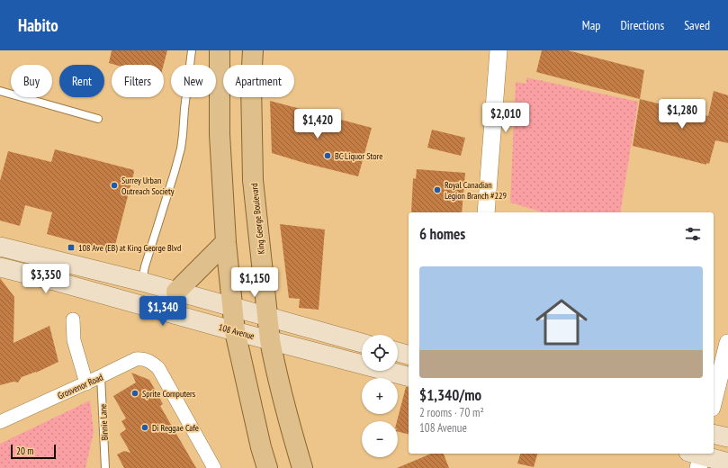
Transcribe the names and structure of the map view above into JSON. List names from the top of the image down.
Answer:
{
  "streets": {
    "main road": ["King George Boulevard", "108 Avenue"],
    "street": ["Grosvenor Road"],
    "lane": ["Binnie Lane"]
  },
  "crossings": [
    ["King George Boulevard", "108 Avenue"],
    ["Grosvenor Road", "Binnie Lane"]
  ],
  "places": {
    "other": [
      "BC Liquor Store",
      "Surrey Urban Outreach Society",
      "Royal Canadian Legion Branch #229",
      "Sprite Computers",
      "Di Reggae Cafe"
    ],
    "transit": ["108 Ave (EB) at King George Blvd"]
  },
  "scale_bar": "20 m",
  "page": {
    "header": "Habito",
    "nav": ["Map", "Directions", "Saved"],
    "chip": [
      "Buy",
      "Rent",
      "Filters",
      "New",
      "Apartment"
    ],
    "price": [
      "$1,280",
      "$2,010",
      "$1,420",
      "$3,350",
      "$1,150",
      "$1,340"
    ],
    "heading": "6 homes",
    "list": [
      {
        "name": "$1,340/mo",
        "note": "2 rooms · 70 m² · 108 Avenue"
      }
    ],
    "map_buttons": ["+", "−"],
    "scale": "20 m"
  }
}
